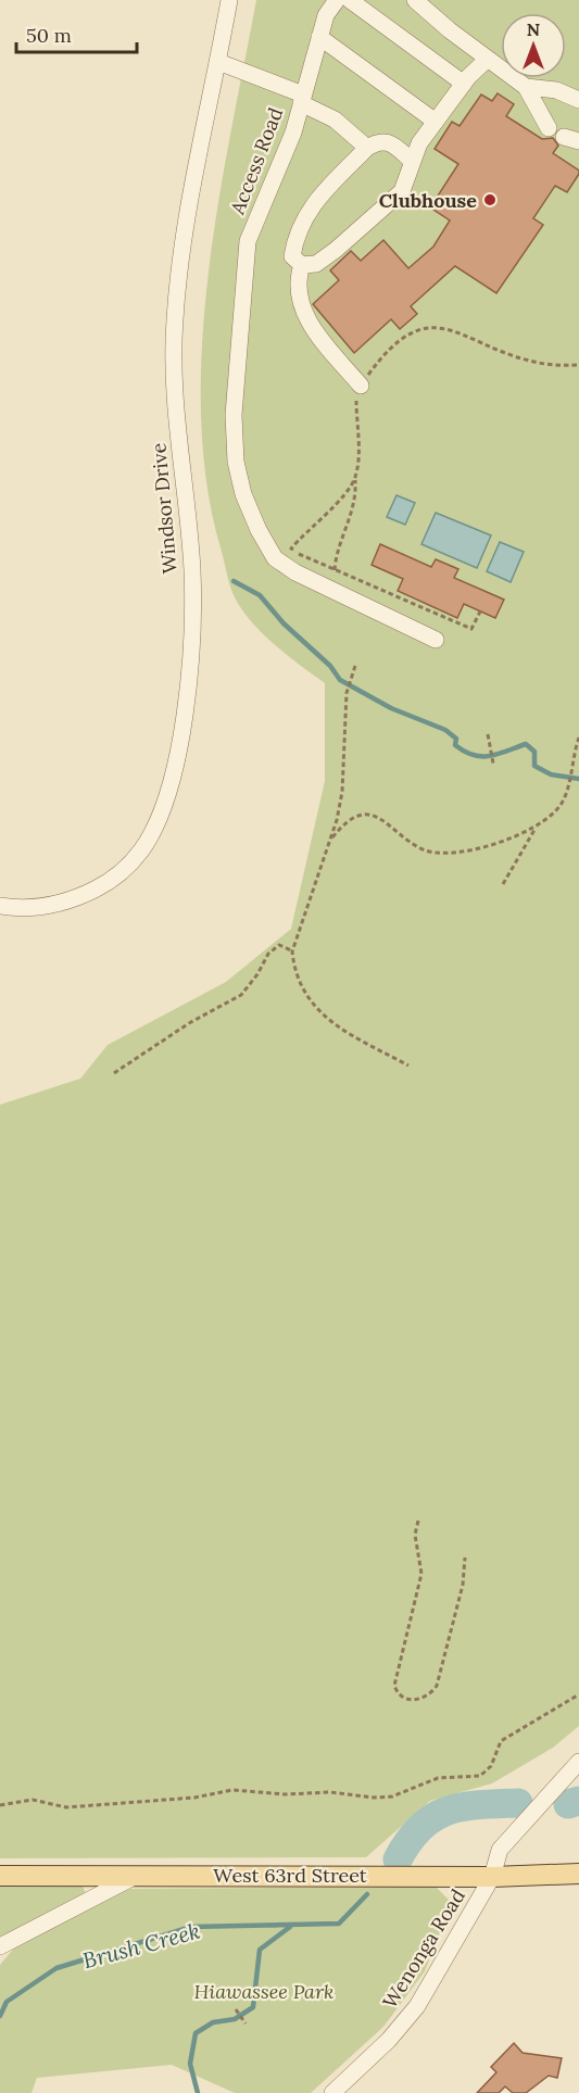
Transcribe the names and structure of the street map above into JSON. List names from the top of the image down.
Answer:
{
  "streets": {
    "main road": ["West 63rd Street"],
    "street": ["Access Road", "Windsor Drive", "Wenonga Road"]
  },
  "crossings": [
    ["Access Road", "Windsor Drive"],
    ["West 63rd Street", "Wenonga Road"]
  ],
  "water": ["Brush Creek"],
  "parks": ["Hiawassee Park"],
  "places": ["Clubhouse"],
  "scale_bar": "50 m",
  "north": "top"
}
